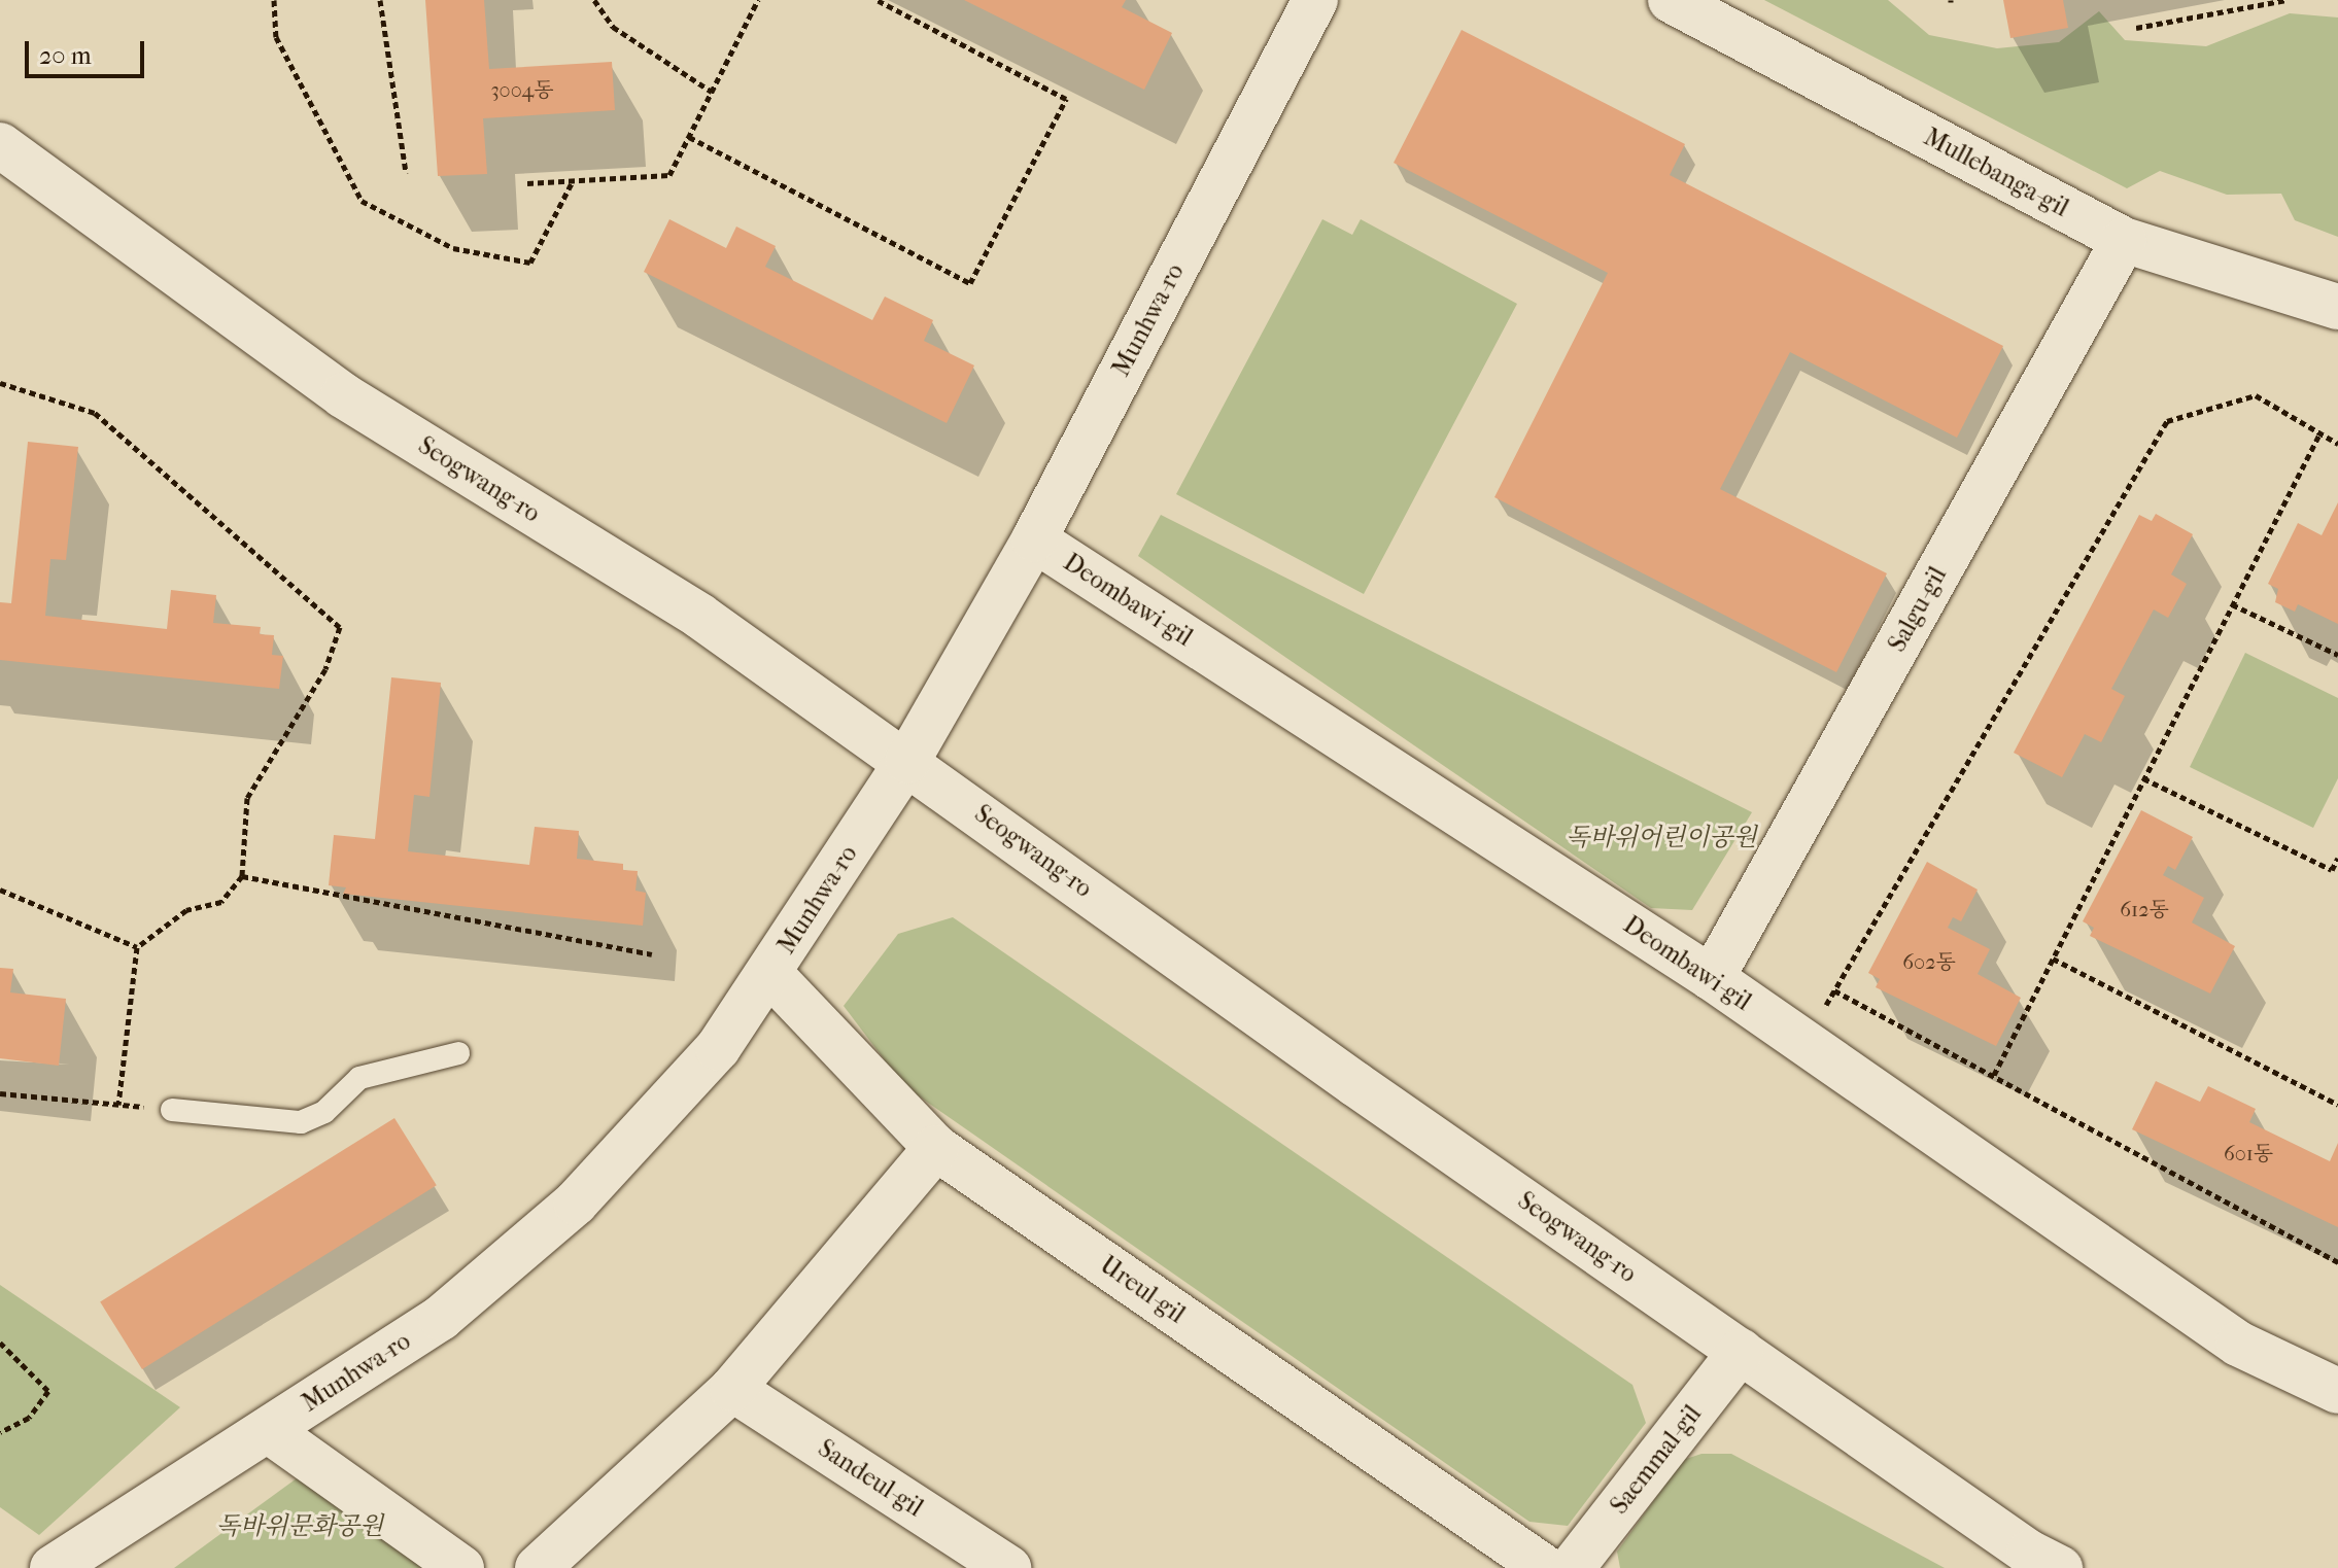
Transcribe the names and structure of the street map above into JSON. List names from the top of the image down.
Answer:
{
  "streets": {
    "street": [
      "Mullebanga-gil",
      "Munhwa-ro",
      "Seogwang-ro",
      "Deombawi-gil",
      "Salgu-gil",
      "Ureul-gil",
      "Saemmal-gil",
      "Sandeul-gil"
    ]
  },
  "crossings": [
    ["Mullebanga-gil", "Salgu-gil"],
    ["Munhwa-ro", "Seogwang-ro"],
    ["Munhwa-ro", "Deombawi-gil"],
    ["Munhwa-ro", "Ureul-gil"],
    ["Seogwang-ro", "Saemmal-gil"],
    ["Deombawi-gil", "Salgu-gil"]
  ],
  "parks": ["독바위어린이공원", "독바위문화공원"],
  "house_numbers": [
    "3004동",
    "612동",
    "602동",
    "601동"
  ],
  "scale_bar": "20 m"
}
